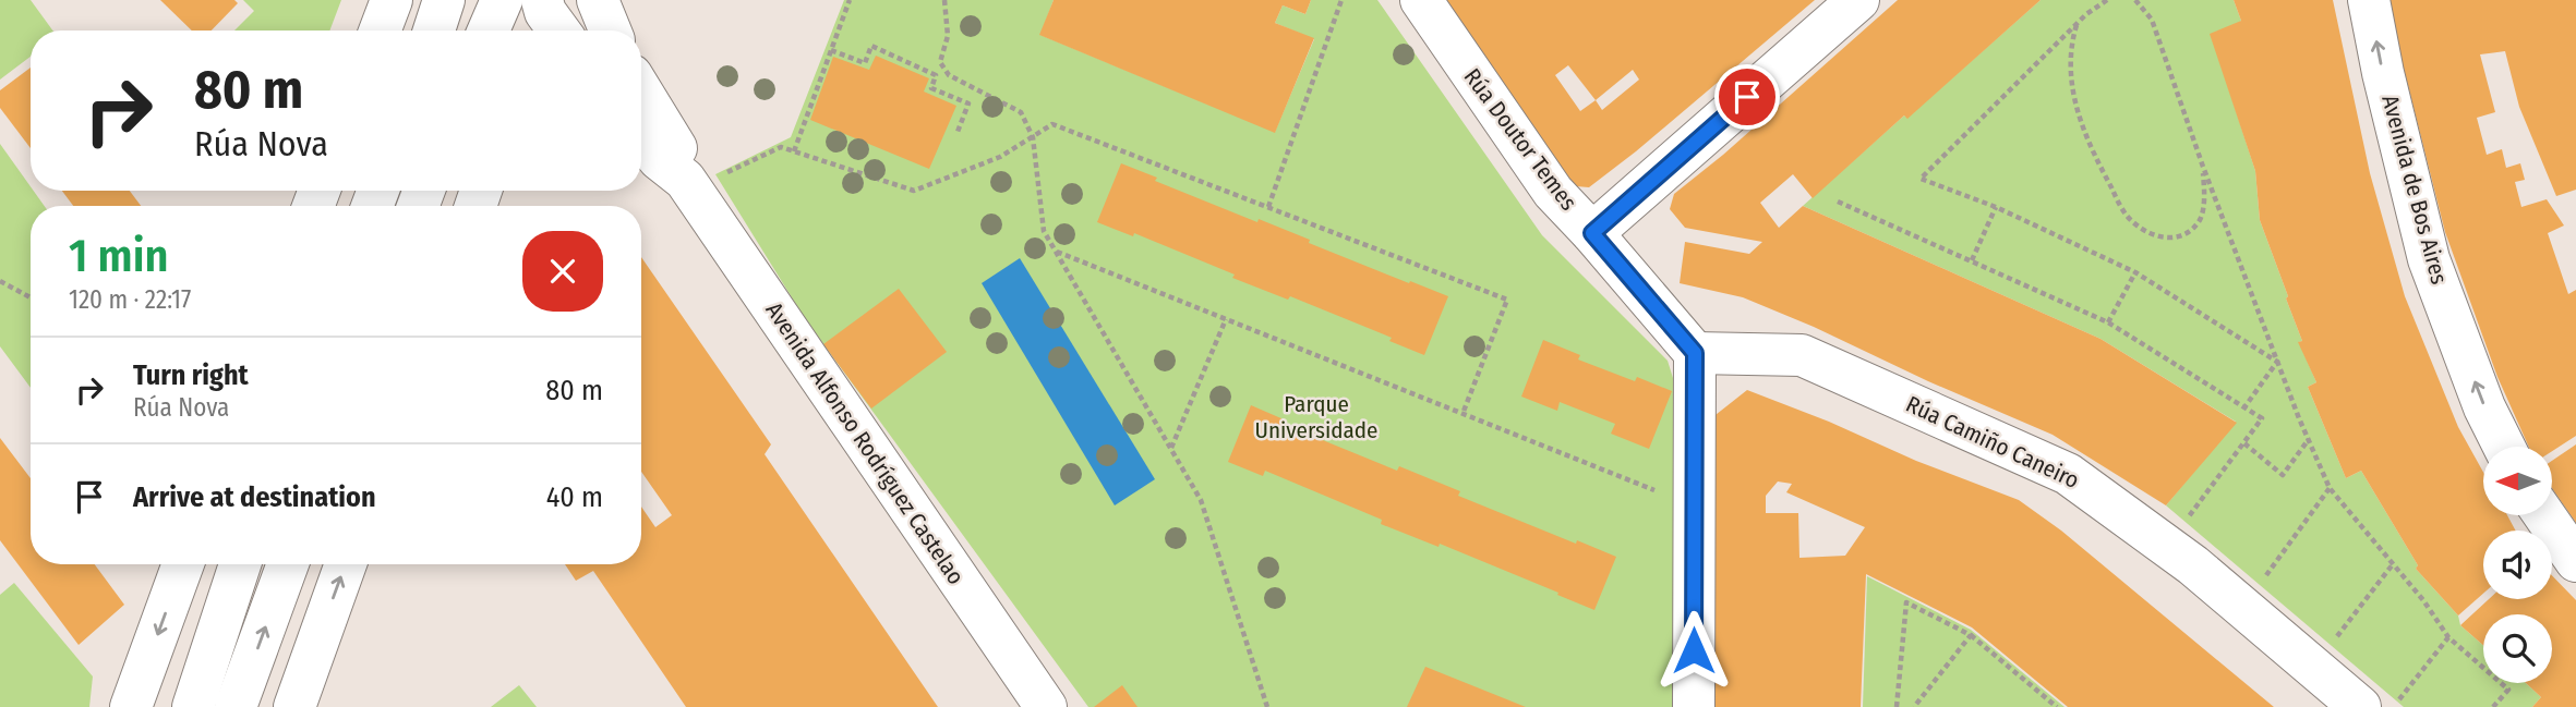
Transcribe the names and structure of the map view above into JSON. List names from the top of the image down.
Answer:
{
  "streets": {
    "street": [
      "Rúa Doutor Temes",
      "Avenida de Bos Aires",
      "Rúa Camiño Caneiro",
      "Avenida Alfonso Rodríguez Castelao"
    ]
  },
  "crossings": [
    ["Rúa Doutor Temes", "Rúa Camiño Caneiro"]
  ],
  "one_way": ["Avenida de Bos Aires"],
  "parks": ["Parque Universidade"],
  "north": "left",
  "page": {
    "turn": ["80 m", "Rúa Nova"],
    "heading": ["1 min", "120 m · 22:17"],
    "list": [
      {
        "name": "Turn right",
        "note": "Rúa Nova",
        "value": "80 m"
      },
      {
        "name": "Arrive at destination",
        "value": "40 m"
      }
    ]
  }
}
